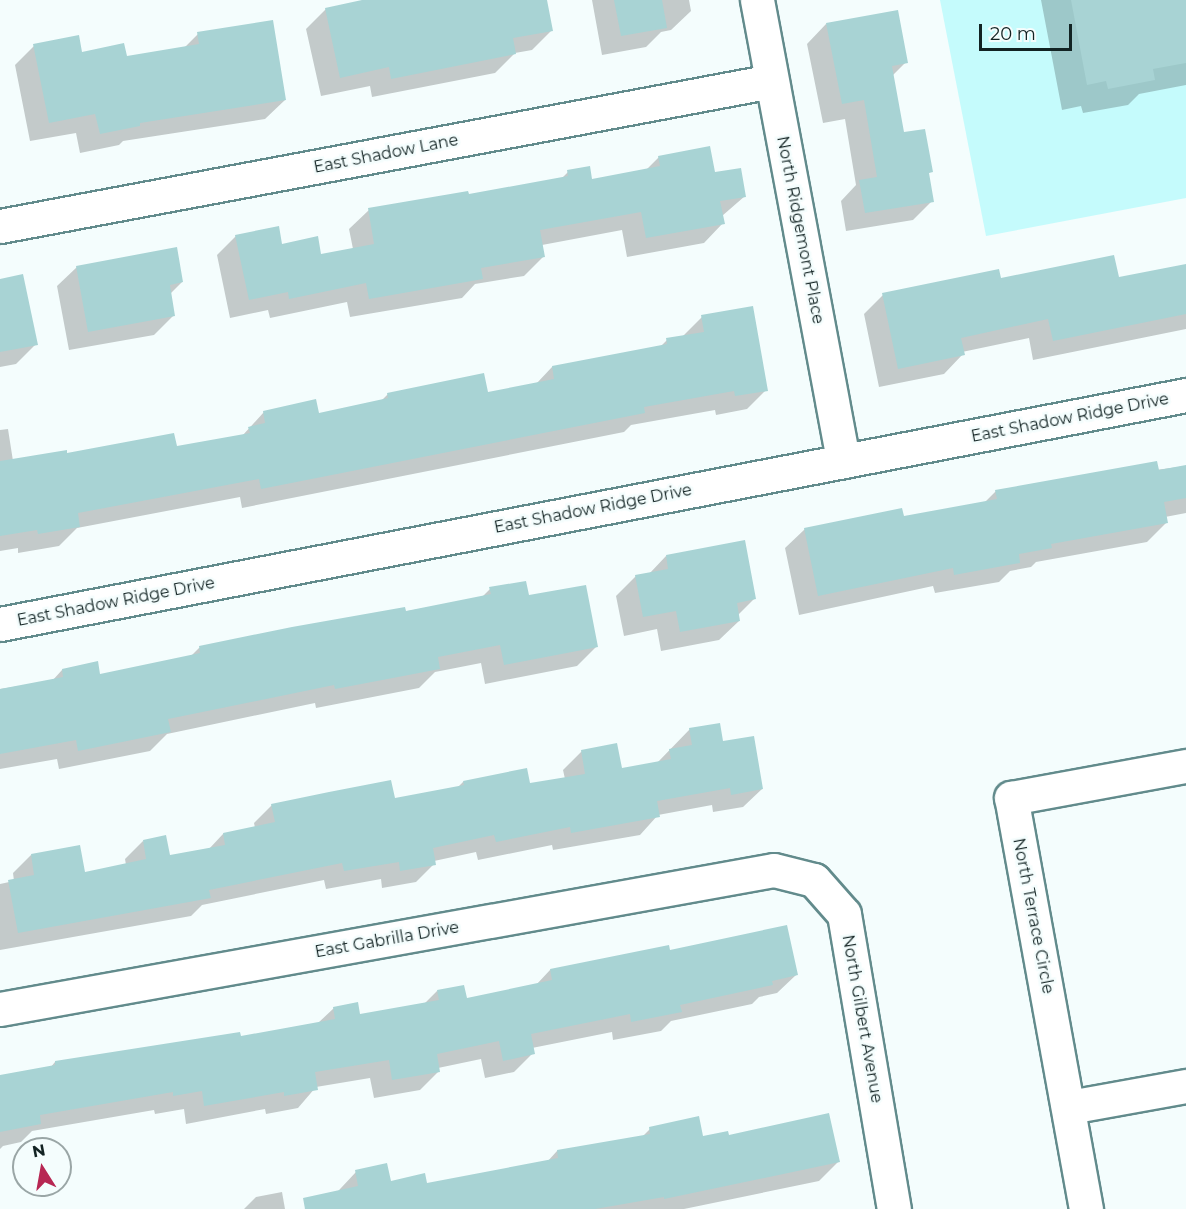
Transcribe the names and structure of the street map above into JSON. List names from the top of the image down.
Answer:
{
  "streets": {
    "street": [
      "East Shadow Lane",
      "North Ridgemont Place",
      "East Shadow Ridge Drive",
      "North Terrace Circle",
      "East Gabrilla Drive",
      "North Gilbert Avenue"
    ]
  },
  "crossings": [
    ["East Shadow Lane", "North Ridgemont Place"],
    ["North Ridgemont Place", "East Shadow Ridge Drive"],
    ["East Gabrilla Drive", "North Gilbert Avenue"]
  ],
  "scale_bar": "20 m",
  "north": "top"
}
